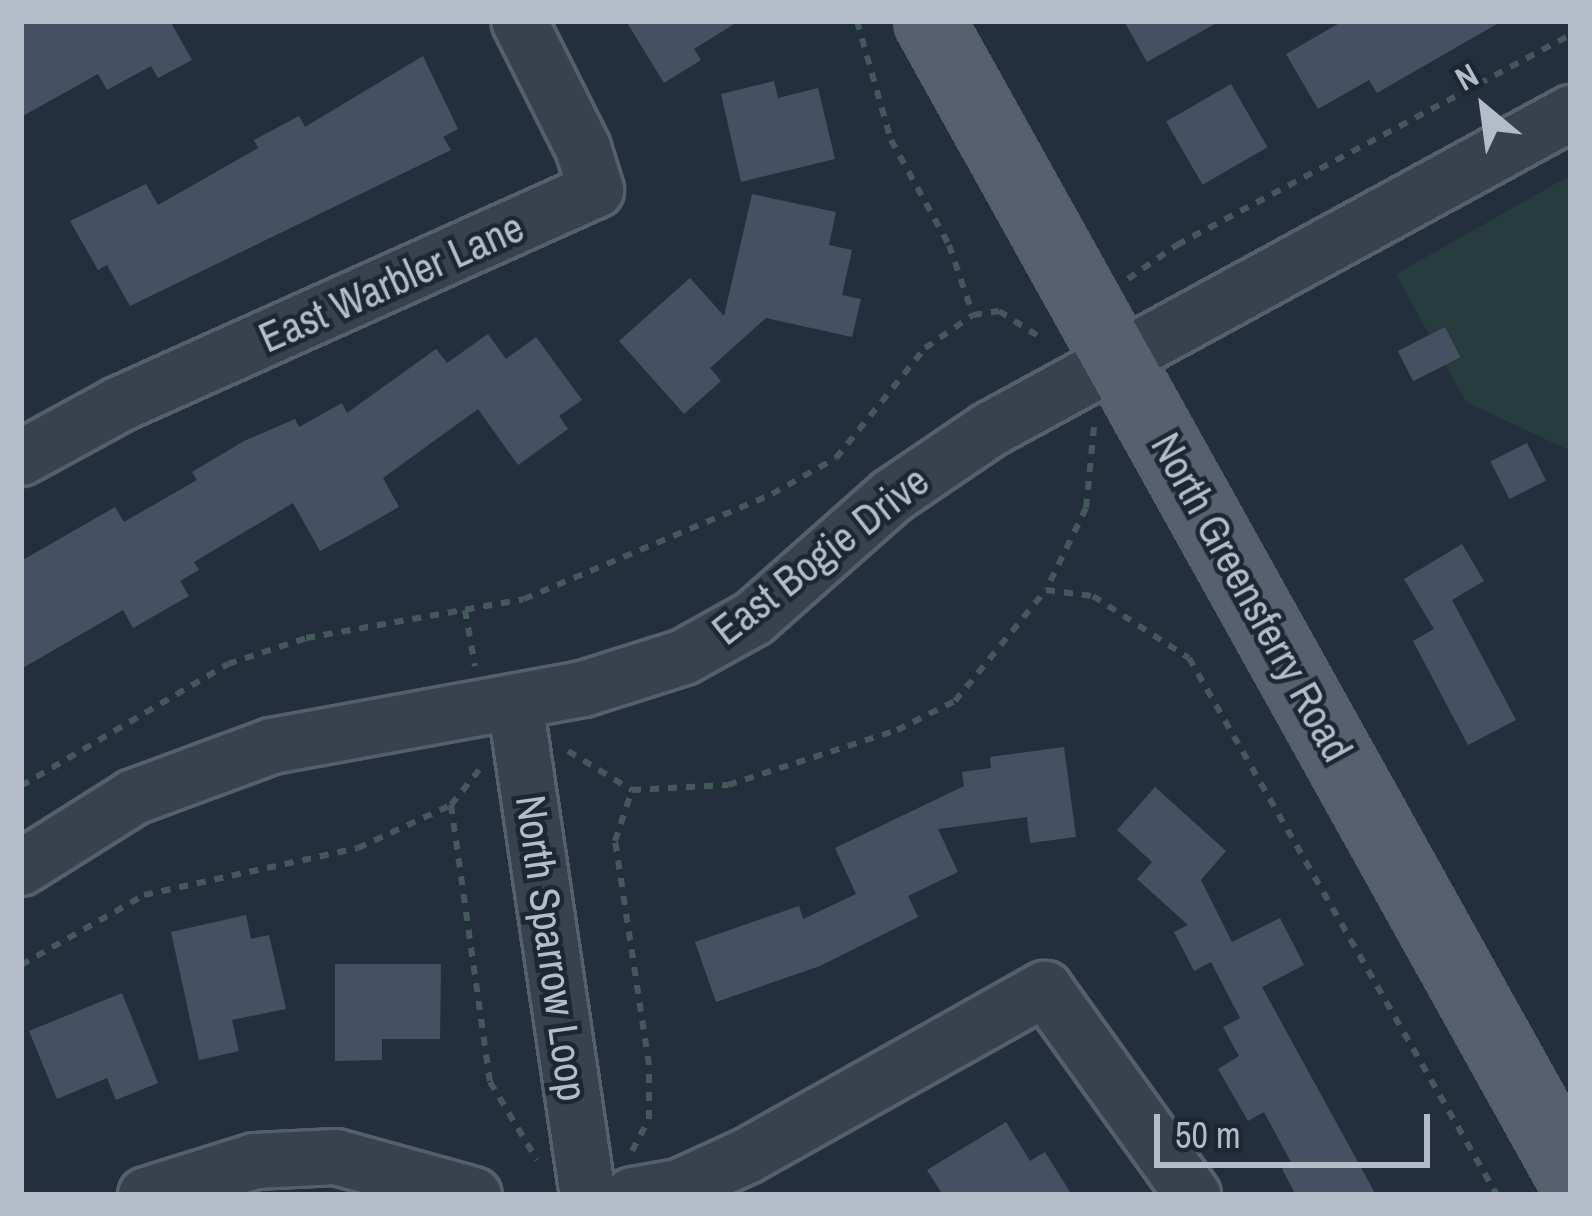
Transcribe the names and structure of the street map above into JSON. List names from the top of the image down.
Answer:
{
  "streets": {
    "main road": ["North Greensferry Road"],
    "street": ["East Warbler Lane", "East Bogie Drive", "North Sparrow Loop"]
  },
  "crossings": [
    ["East Bogie Drive", "North Greensferry Road"],
    ["East Bogie Drive", "North Sparrow Loop"]
  ],
  "scale_bar": "50 m",
  "north": "top left"
}
